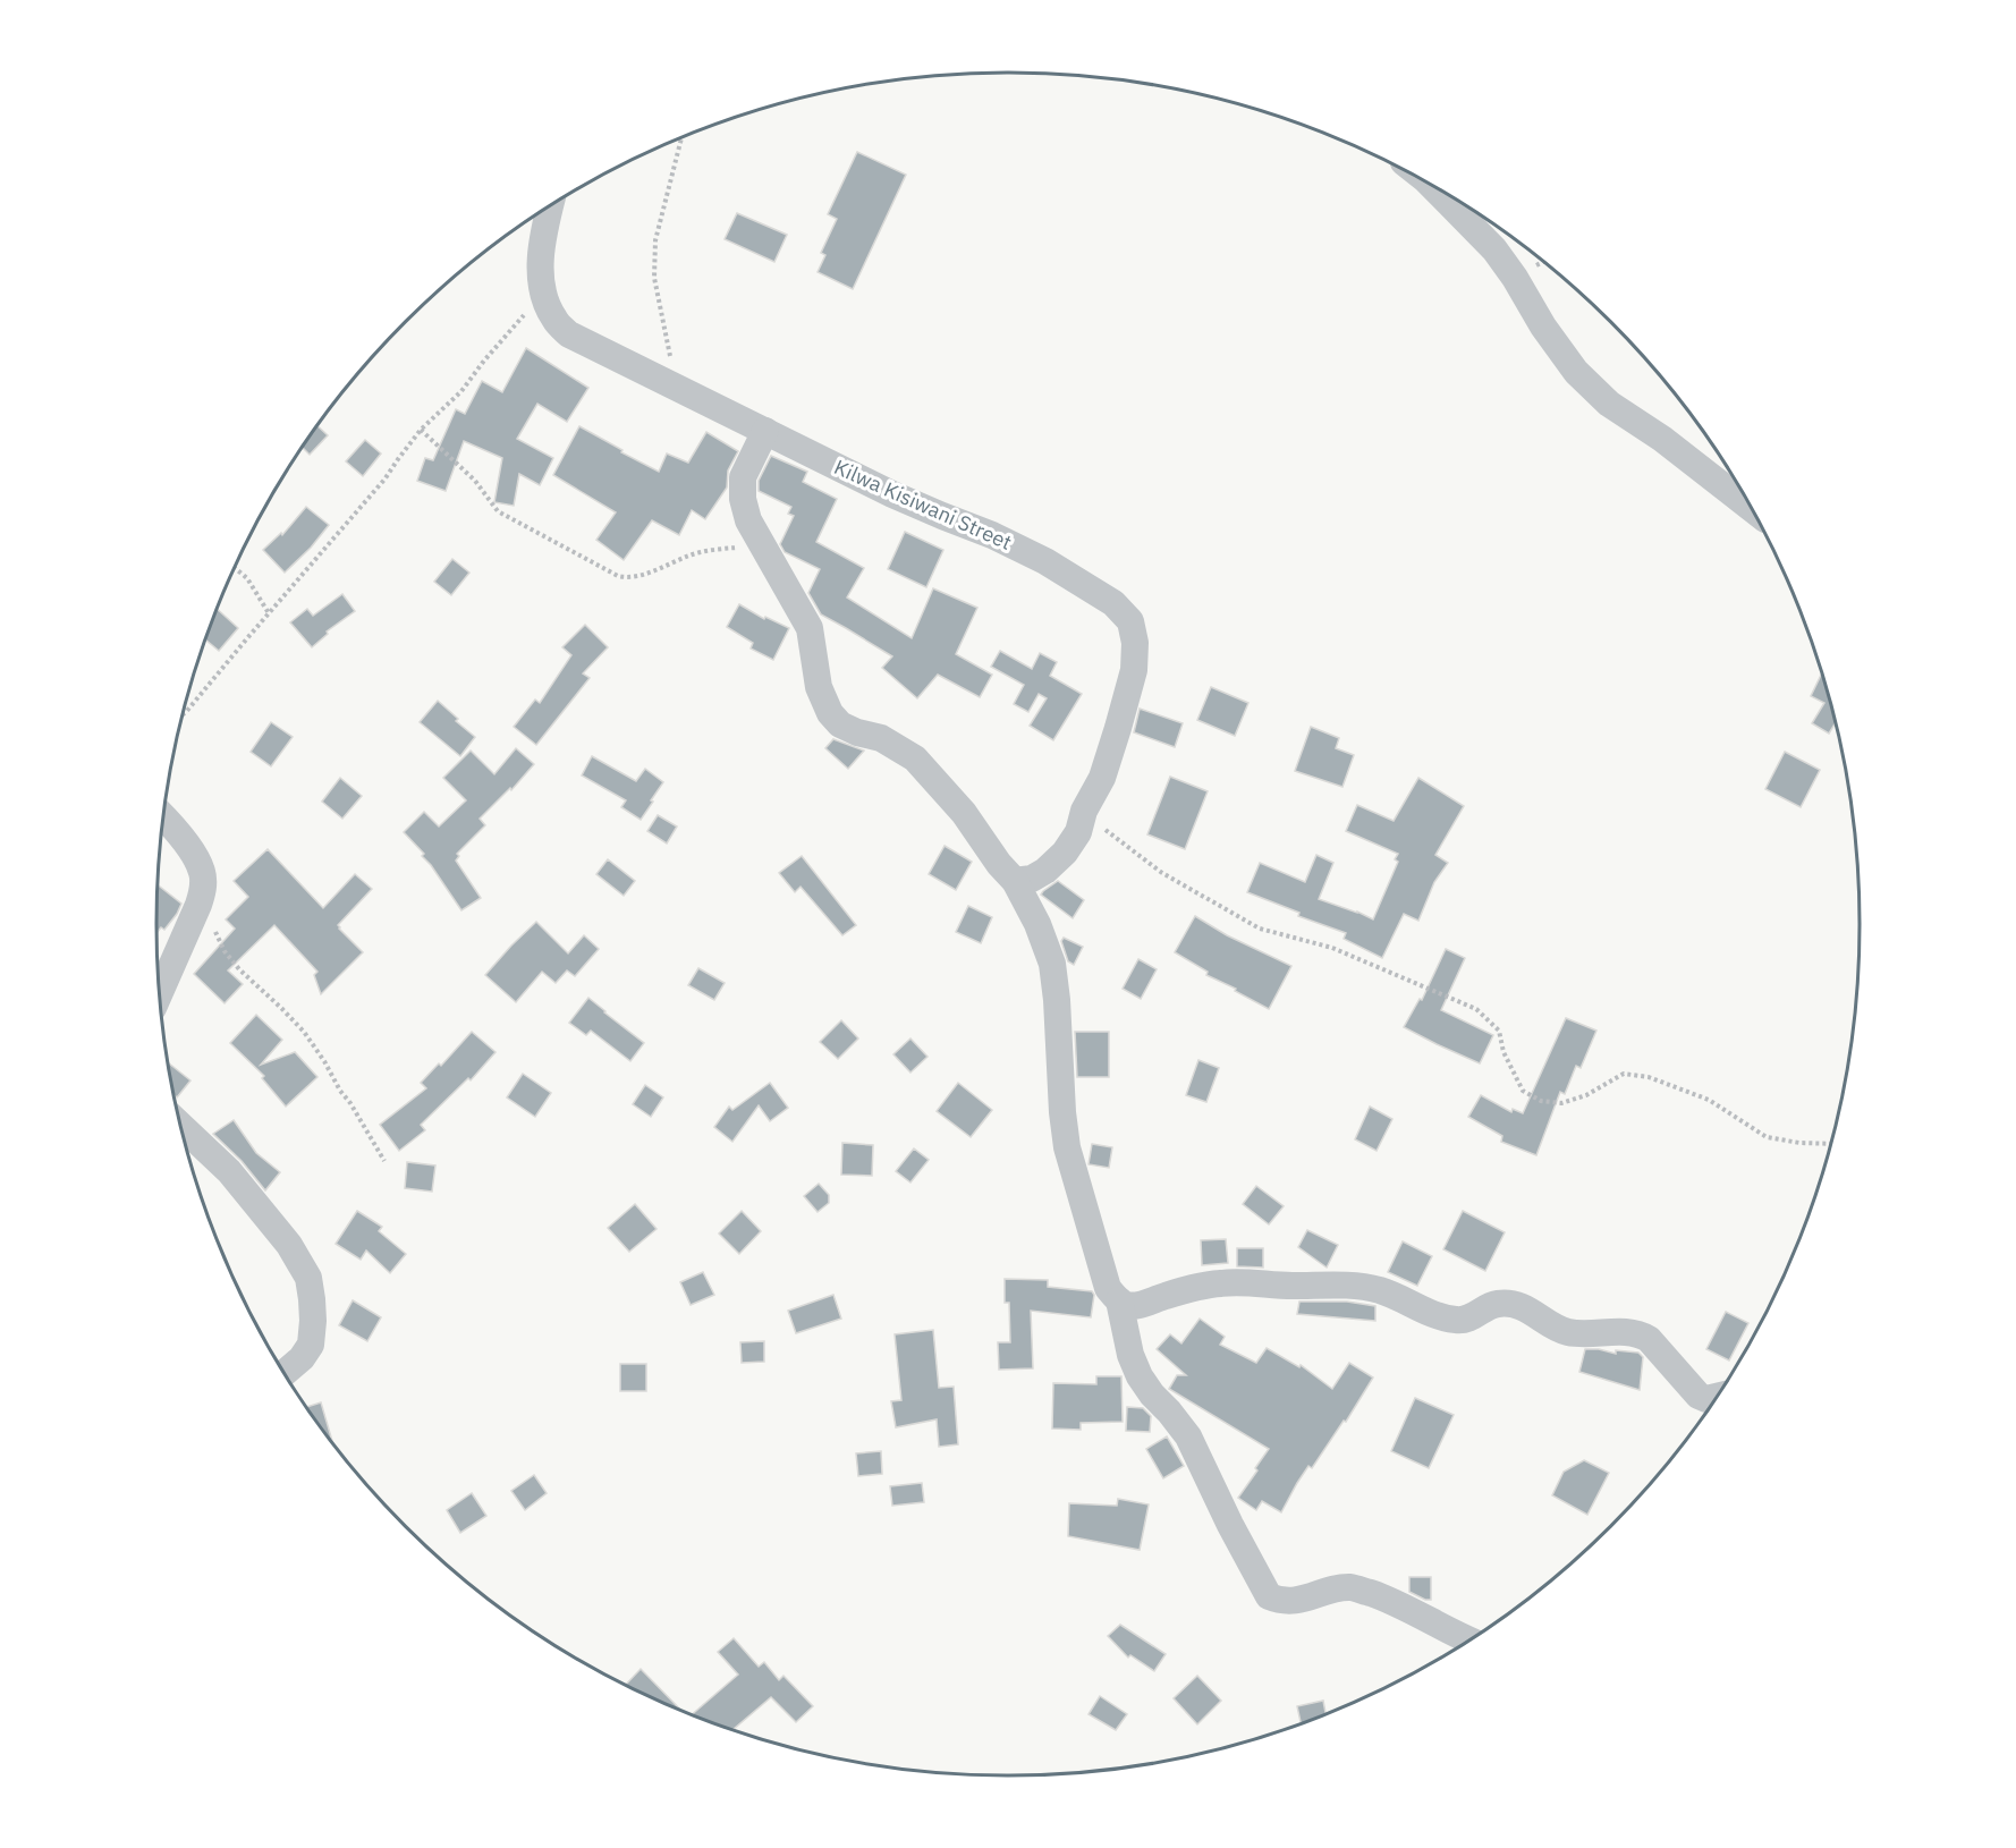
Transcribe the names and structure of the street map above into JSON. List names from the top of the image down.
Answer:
{
  "streets": {
    "street": ["Kilwa Kisiwani Street"]
  }
}
